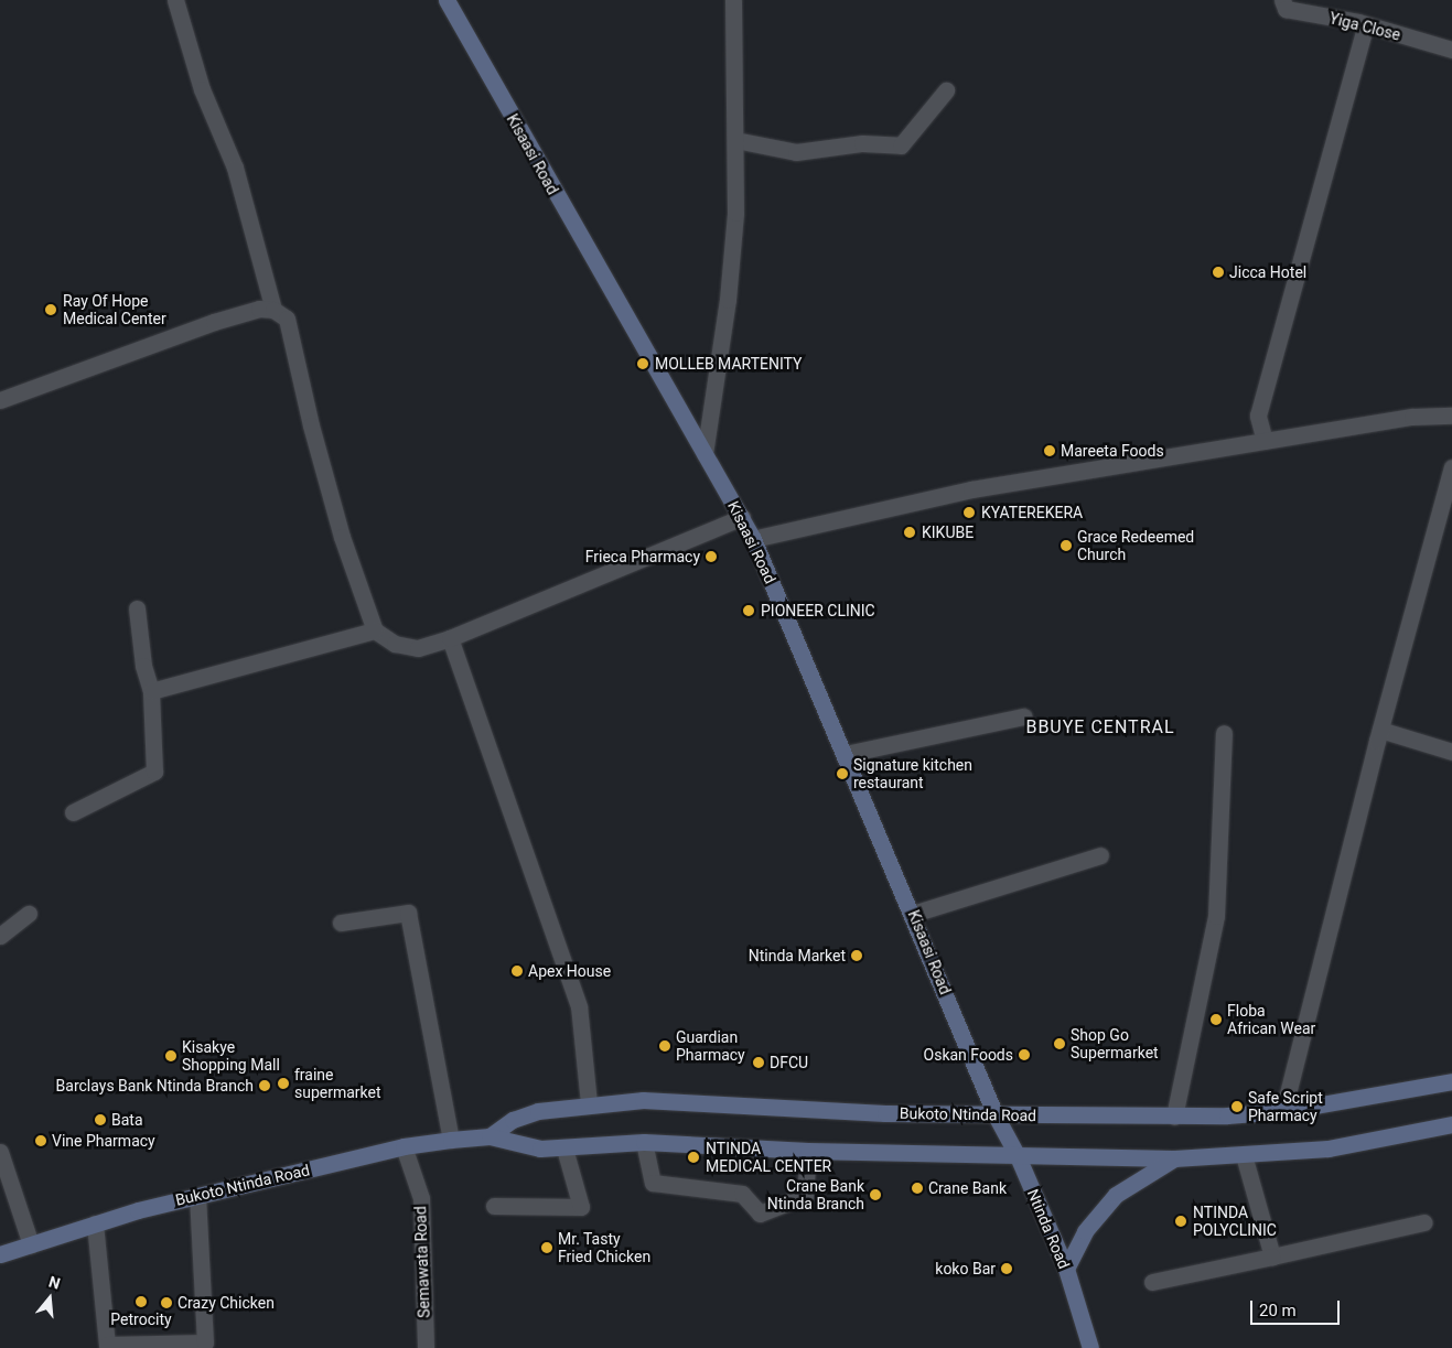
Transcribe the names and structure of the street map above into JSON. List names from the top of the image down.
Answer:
{
  "streets": {
    "main road": ["Kisaasi Road", "Bukoto Ntinda Road", "Ntinda Road"],
    "street": ["Yiga Close", "Semawata Road"]
  },
  "crossings": [
    ["Kisaasi Road", "Bukoto Ntinda Road"],
    ["Kisaasi Road", "Ntinda Road"],
    ["Bukoto Ntinda Road", "Ntinda Road"],
    ["Bukoto Ntinda Road", "Semawata Road"]
  ],
  "districts": ["BBUYE CENTRAL"],
  "places": [
    "Jicca Hotel",
    "Ray Of Hope Medical Center",
    "MOLLEB MARTENITY",
    "Mareeta Foods",
    "KYATEREKERA",
    "KIKUBE",
    "Grace Redeemed Church",
    "Frieca Pharmacy",
    "PIONEER CLINIC",
    "Signature kitchen restaurant",
    "Ntinda Market",
    "Apex House",
    "Floba African Wear",
    "Shop Go Supermarket",
    "Guardian Pharmacy",
    "Oskan Foods",
    "Kisakye Shopping Mall",
    "DFCU",
    "fraine supermarket",
    "Barclays Bank Ntinda Branch",
    "Safe Script Pharmacy",
    "Bata",
    "Vine Pharmacy",
    "NTINDA MEDICAL CENTER",
    "Crane Bank",
    "Crane Bank Ntinda Branch",
    "NTINDA POLYCLINIC",
    "Mr. Tasty Fried Chicken",
    "koko Bar",
    "Petrocity",
    "Crazy Chicken"
  ],
  "scale_bar": "20 m",
  "north": "top"
}
